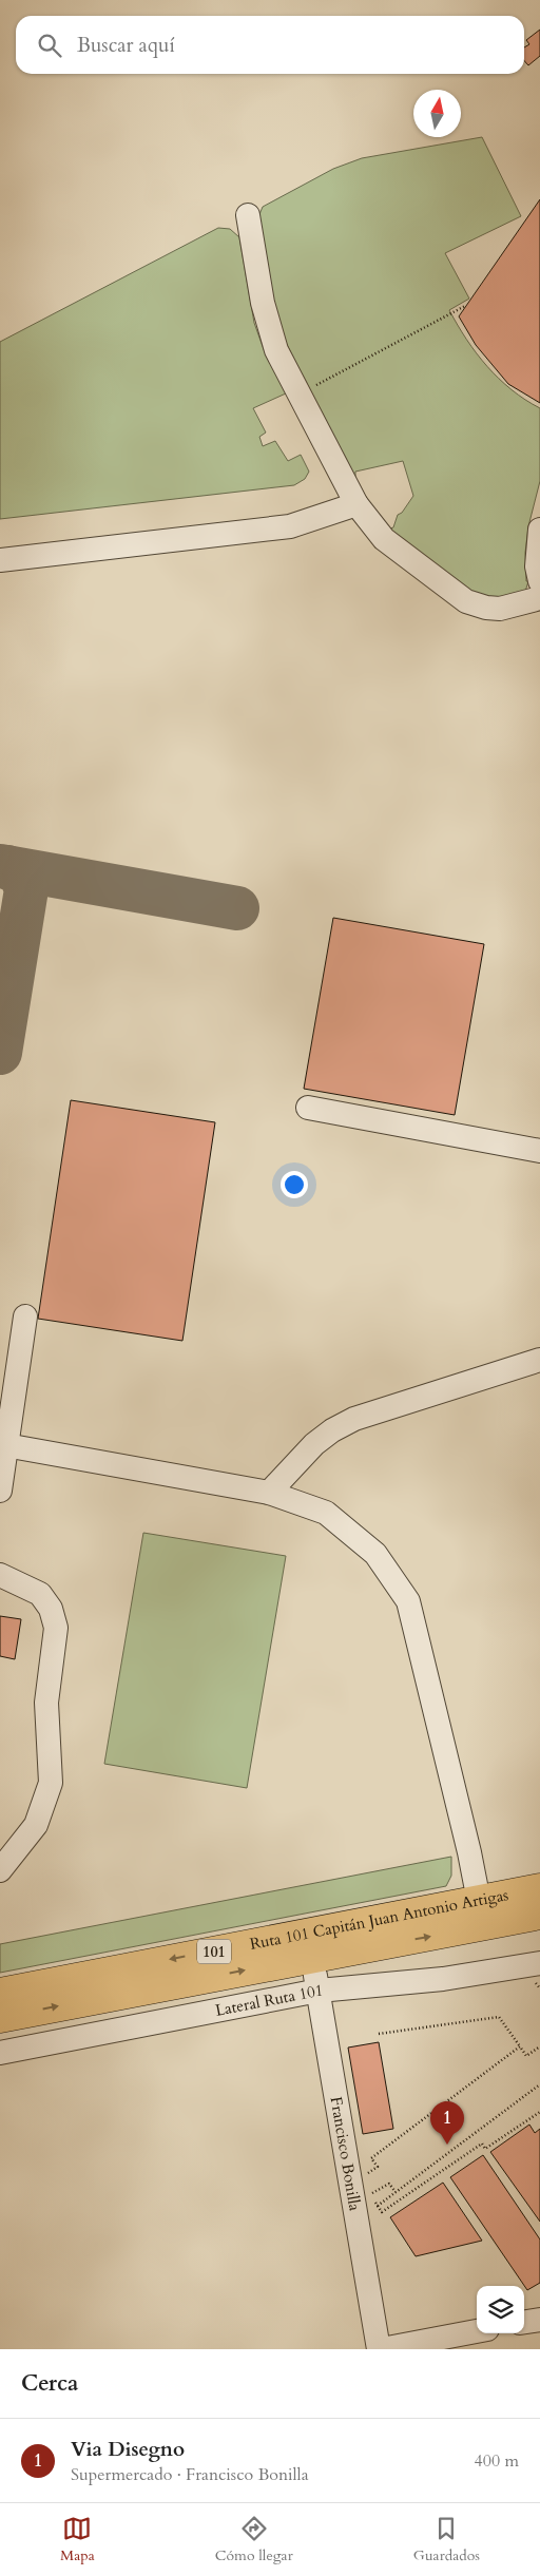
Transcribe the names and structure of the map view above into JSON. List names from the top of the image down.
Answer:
{
  "streets": {
    "highway": ["Ruta 101 Capitán Juan Antonio Artigas", "101"],
    "street": ["Lateral Ruta 101", "Francisco Bonilla"]
  },
  "crossings": [
    ["Ruta 101 Capitán Juan Antonio Artigas", "Francisco Bonilla"],
    ["Lateral Ruta 101", "Francisco Bonilla"]
  ],
  "north": "top",
  "page": {
    "search": "Buscar aquí",
    "pins": "1",
    "heading": "Cerca",
    "list": [
      {
        "mark": "1",
        "name": "Via Disegno",
        "note": "Supermercado · Francisco Bonilla",
        "value": "400 m"
      }
    ],
    "nav": ["Mapa", "Cómo llegar", "Guardados"]
  }
}
